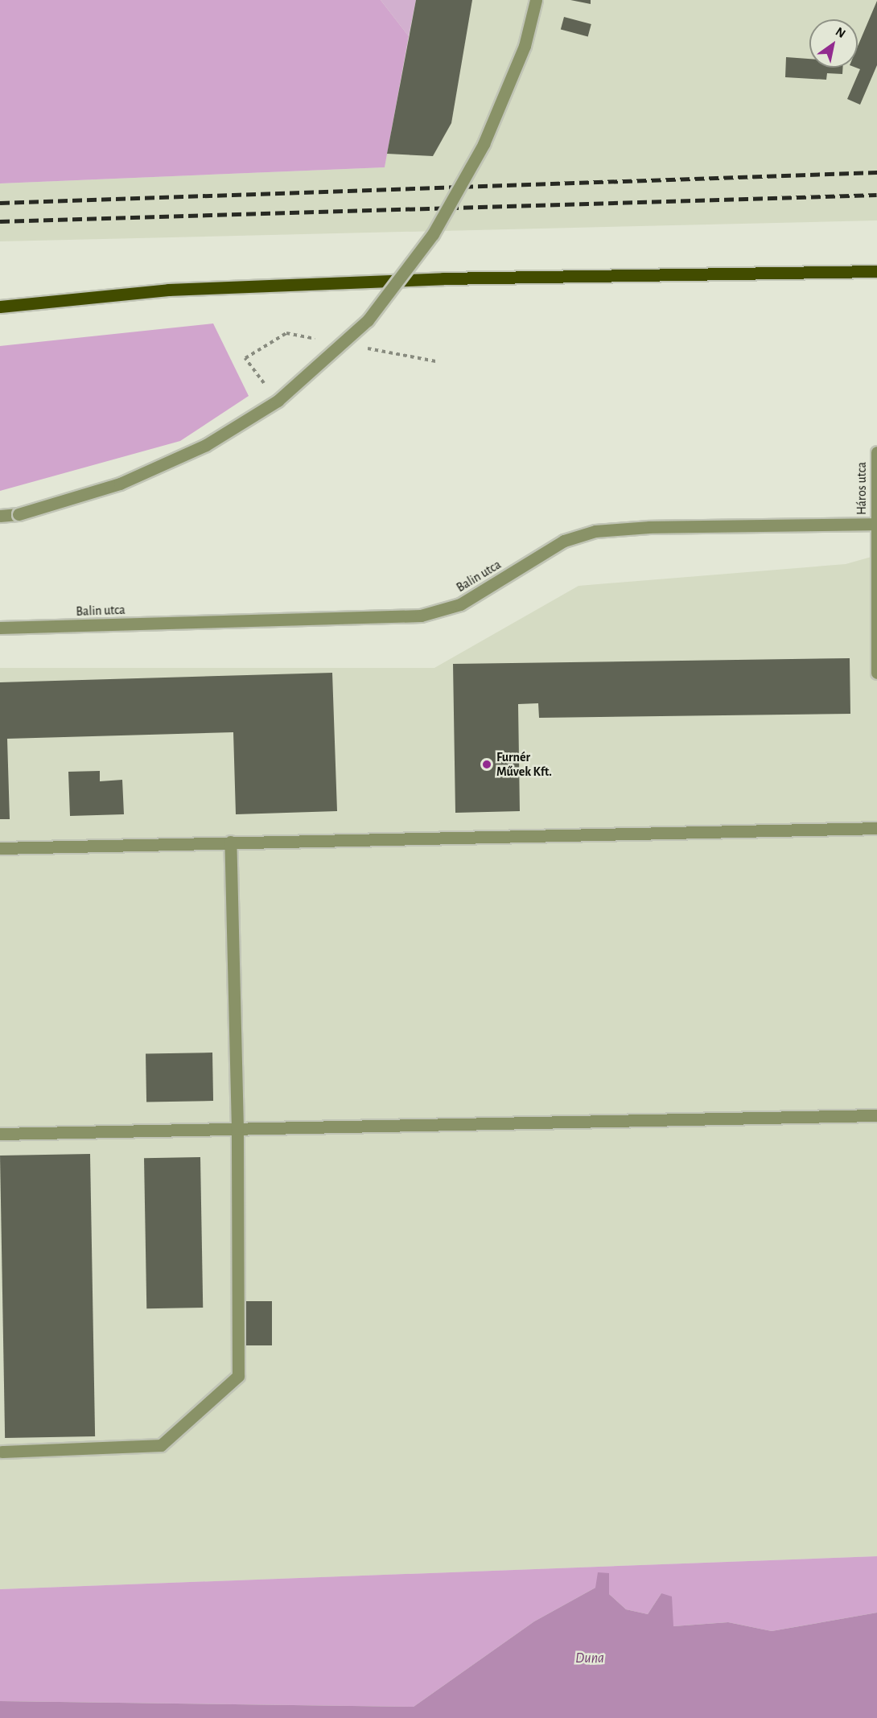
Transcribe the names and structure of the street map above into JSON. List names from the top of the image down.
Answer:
{
  "streets": {
    "street": ["Háros utca", "Balin utca"]
  },
  "crossings": [
    ["Háros utca", "Balin utca"]
  ],
  "water": ["Duna"],
  "places": ["Furnér Művek Kft."],
  "north": "top right"
}
